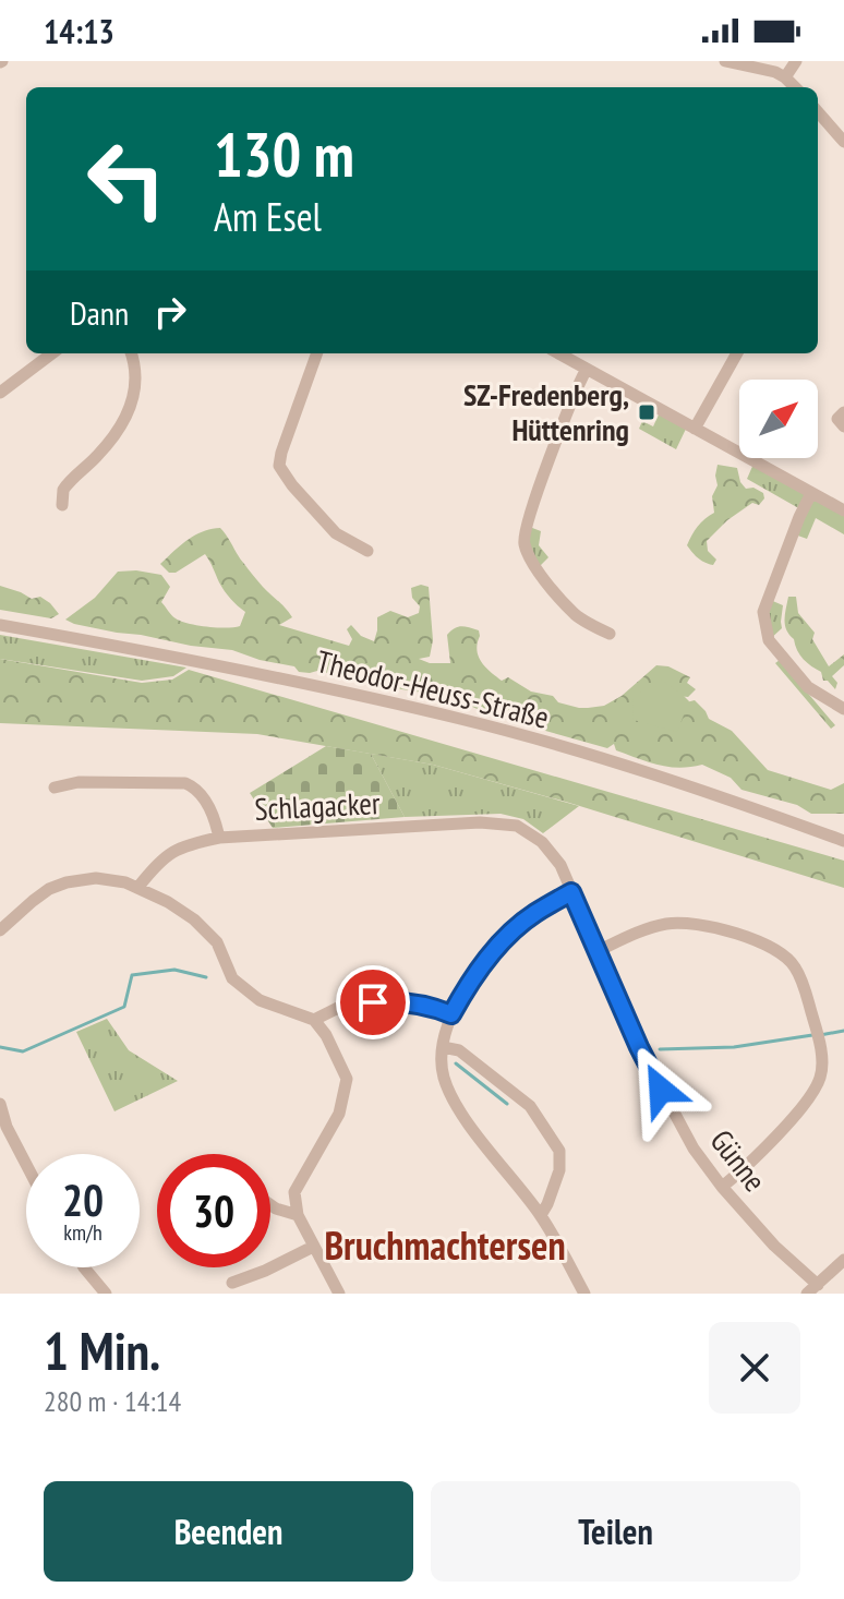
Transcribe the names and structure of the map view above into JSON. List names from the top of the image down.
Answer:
{
  "streets": {
    "street": ["Theodor-Heuss-Straße", "Schlagacker", "Günne"]
  },
  "crossings": [
    ["Schlagacker", "Günne"]
  ],
  "districts": ["Bruchmachtersen"],
  "places": {
    "transit": ["SZ-Fredenberg, Hüttenring"]
  },
  "north": "top right",
  "page": {
    "status": "14:13",
    "turn": ["130 m", "Am Esel"],
    "then": "Dann",
    "speed": "20 km/h",
    "limit": "30",
    "heading": ["1 Min.", "280 m · 14:14"],
    "buttons": ["Beenden", "Teilen"]
  }
}
